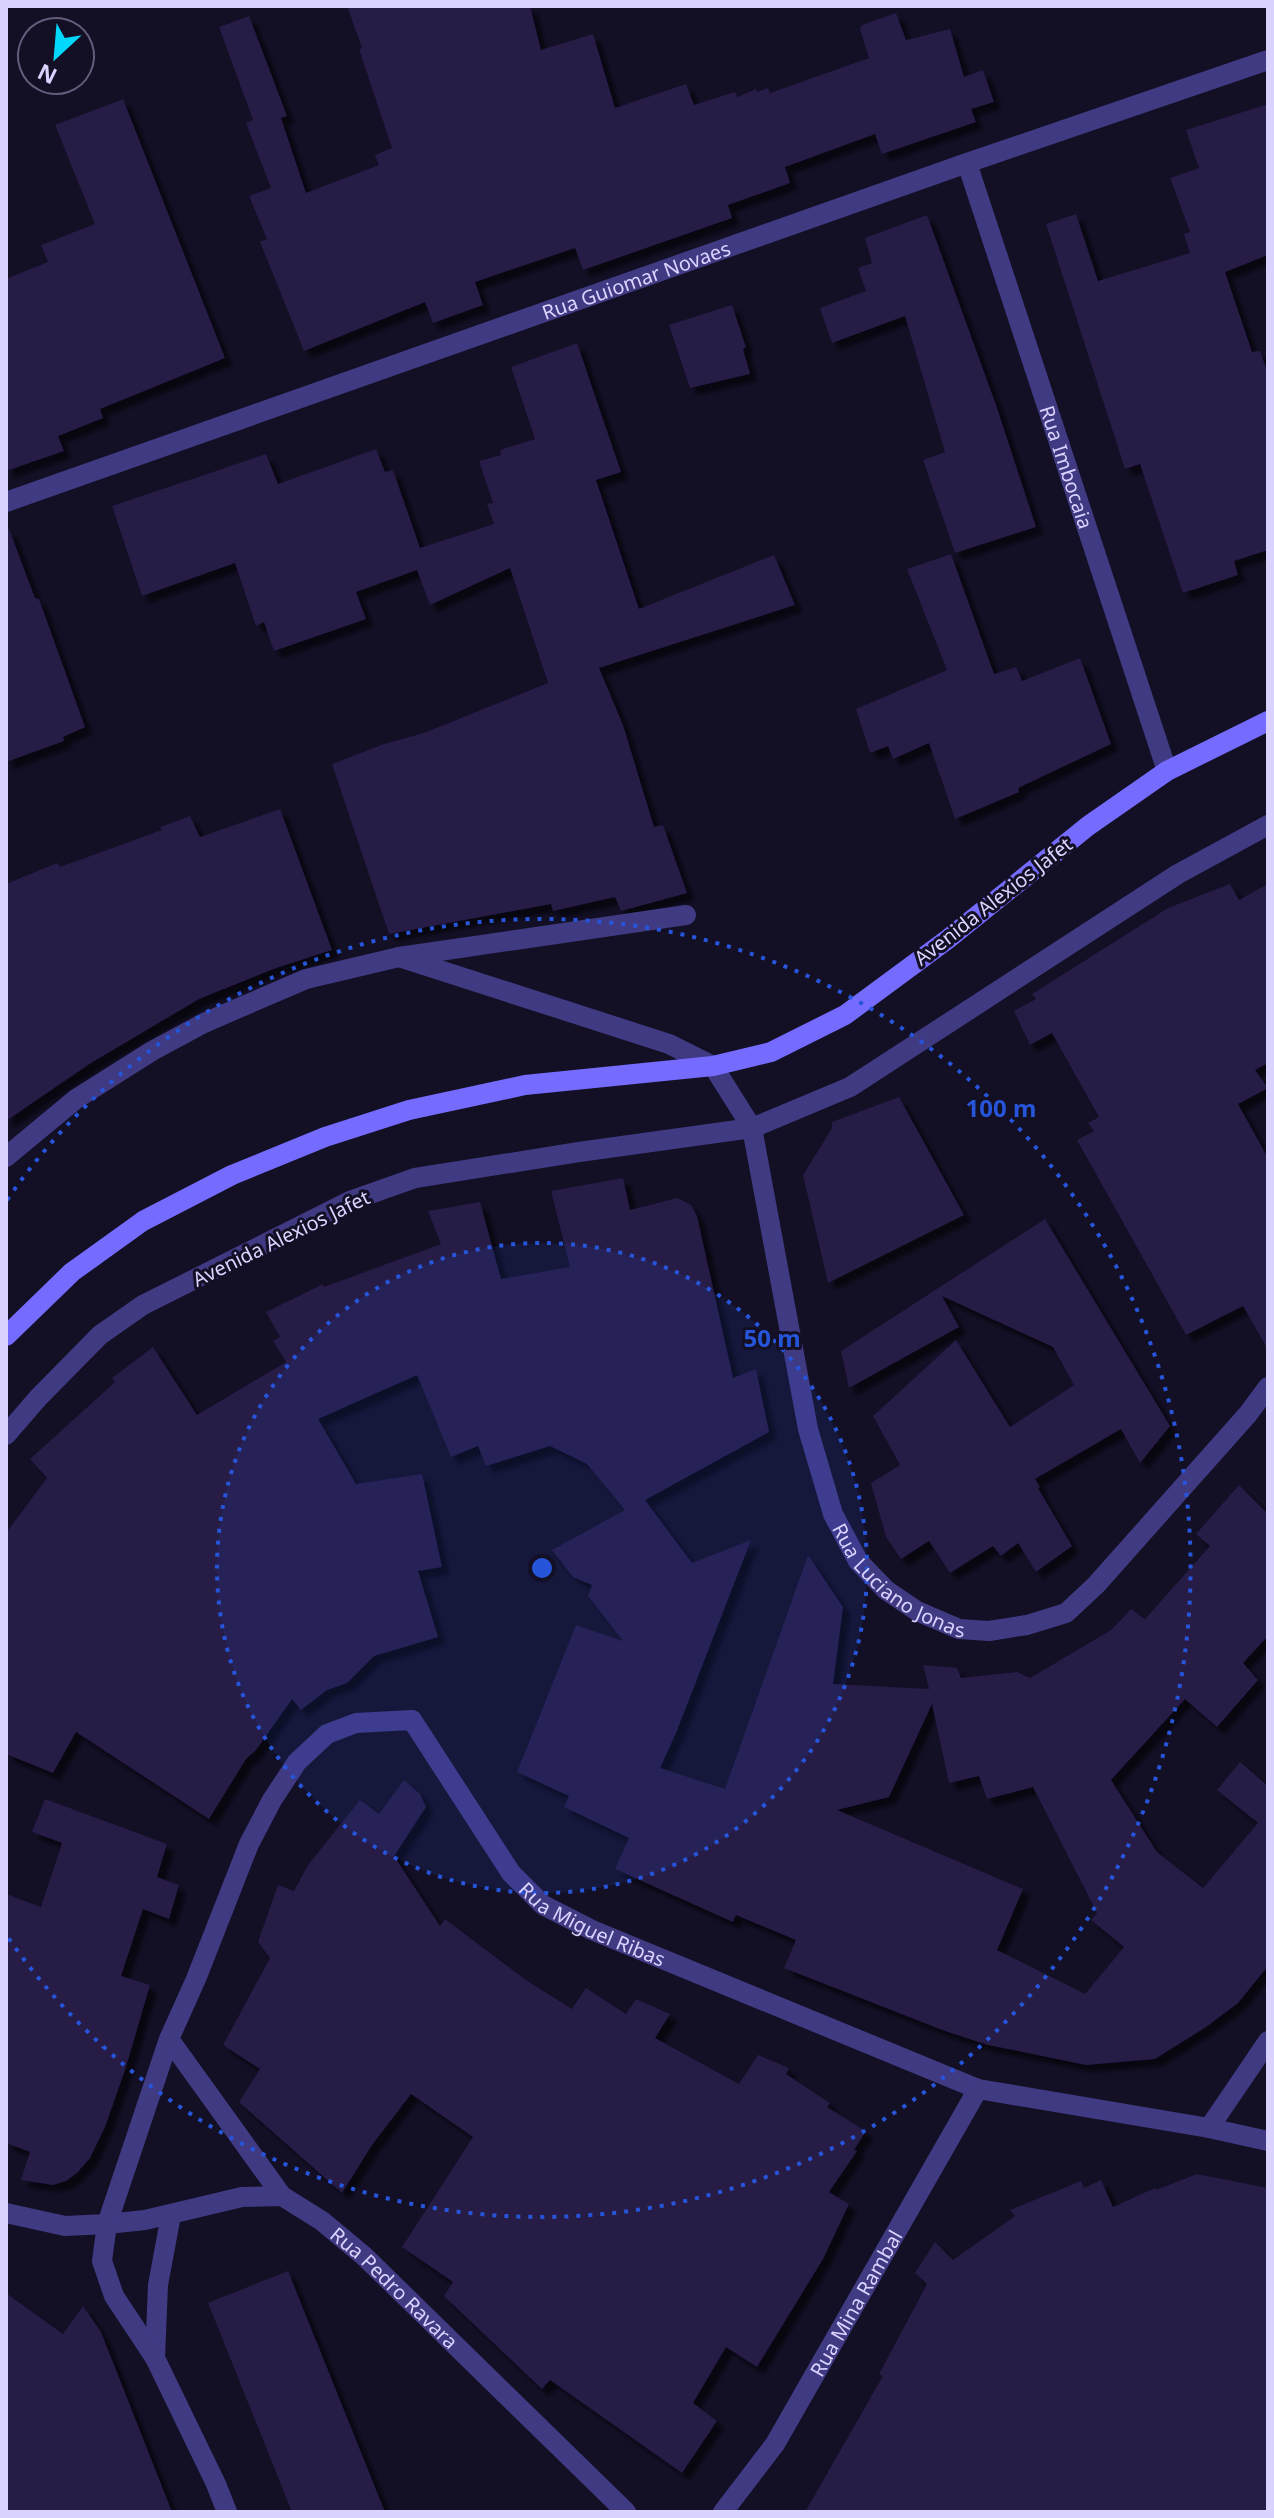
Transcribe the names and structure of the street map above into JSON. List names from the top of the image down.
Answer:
{
  "streets": {
    "main road": ["Avenida Alexios Jafet"],
    "street": [
      "Rua Guiomar Novaes",
      "Rua Imbocaia",
      "Rua Luciano Jonas",
      "Rua Miguel Ribas",
      "Rua Pedro Ravara",
      "Rua Mina Rambal"
    ]
  },
  "crossings": [
    ["Rua Guiomar Novaes", "Rua Imbocaia"],
    ["Rua Imbocaia", "Avenida Alexios Jafet"],
    ["Avenida Alexios Jafet", "Rua Luciano Jonas"],
    ["Rua Miguel Ribas", "Rua Mina Rambal"]
  ],
  "north": "bottom left",
  "rings": ["100 m", "50 m"]
}
